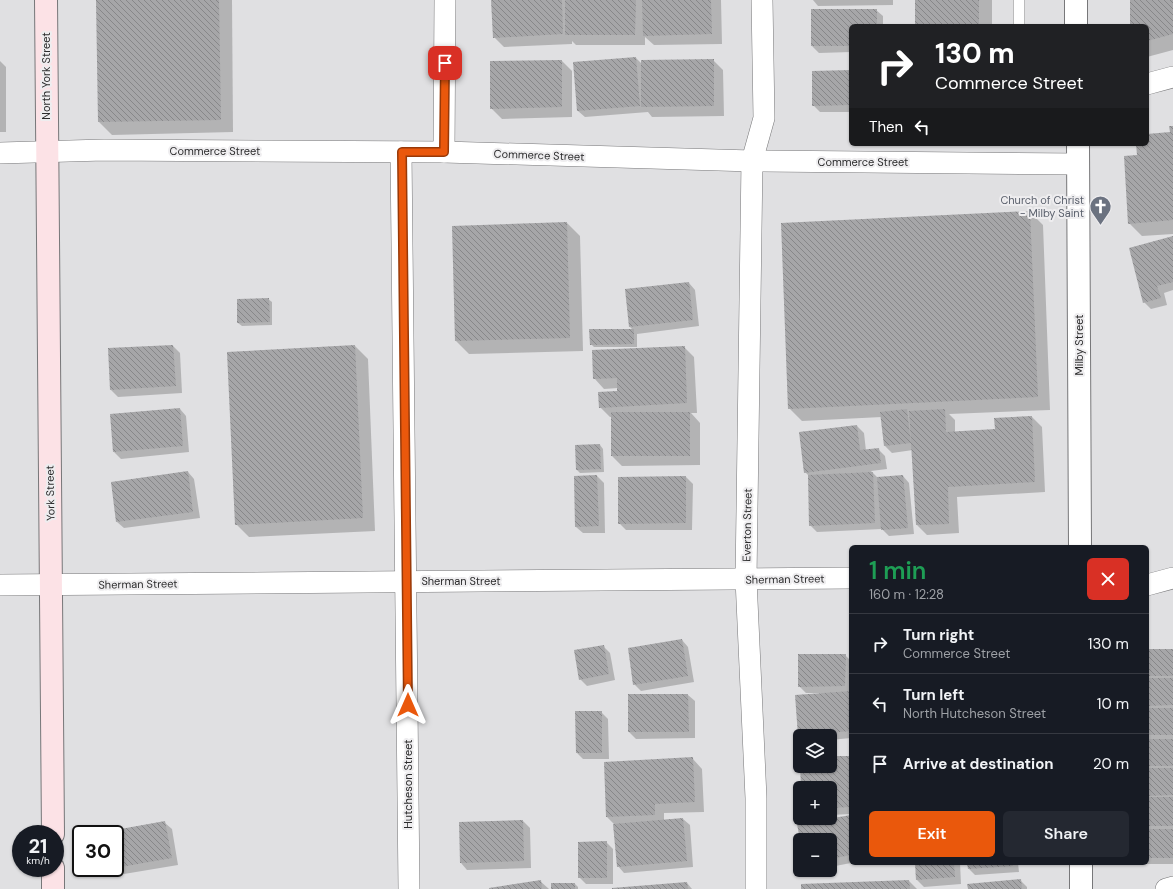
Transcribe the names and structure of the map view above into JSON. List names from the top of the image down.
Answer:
{
  "streets": {
    "main road": ["North York Street", "York Street"],
    "street": [
      "Commerce Street",
      "Milby Street",
      "Everton Street",
      "Sherman Street",
      "Hutcheson Street"
    ]
  },
  "crossings": [
    ["North York Street", "Commerce Street"],
    ["North York Street", "York Street"],
    ["Commerce Street", "Milby Street"],
    ["Commerce Street", "York Street"],
    ["Commerce Street", "Everton Street"],
    ["Commerce Street", "Hutcheson Street"],
    ["York Street", "Sherman Street"],
    ["Everton Street", "Sherman Street"],
    ["Sherman Street", "Hutcheson Street"]
  ],
  "places": {
    "church": ["Church of Christ - Milby Saint"]
  },
  "page": {
    "turn": ["130 m", "Commerce Street"],
    "then": "Then",
    "heading": ["1 min", "160 m · 12:28"],
    "list": [
      {
        "name": "Turn right",
        "note": "Commerce Street",
        "value": "130 m"
      },
      {
        "name": "Turn left",
        "note": "North Hutcheson Street",
        "value": "10 m"
      },
      {
        "name": "Arrive at destination",
        "value": "20 m"
      }
    ],
    "map_buttons": ["+", "−"],
    "buttons": ["Exit", "Share"],
    "speed": "21 km/h",
    "limit": "30"
  }
}
